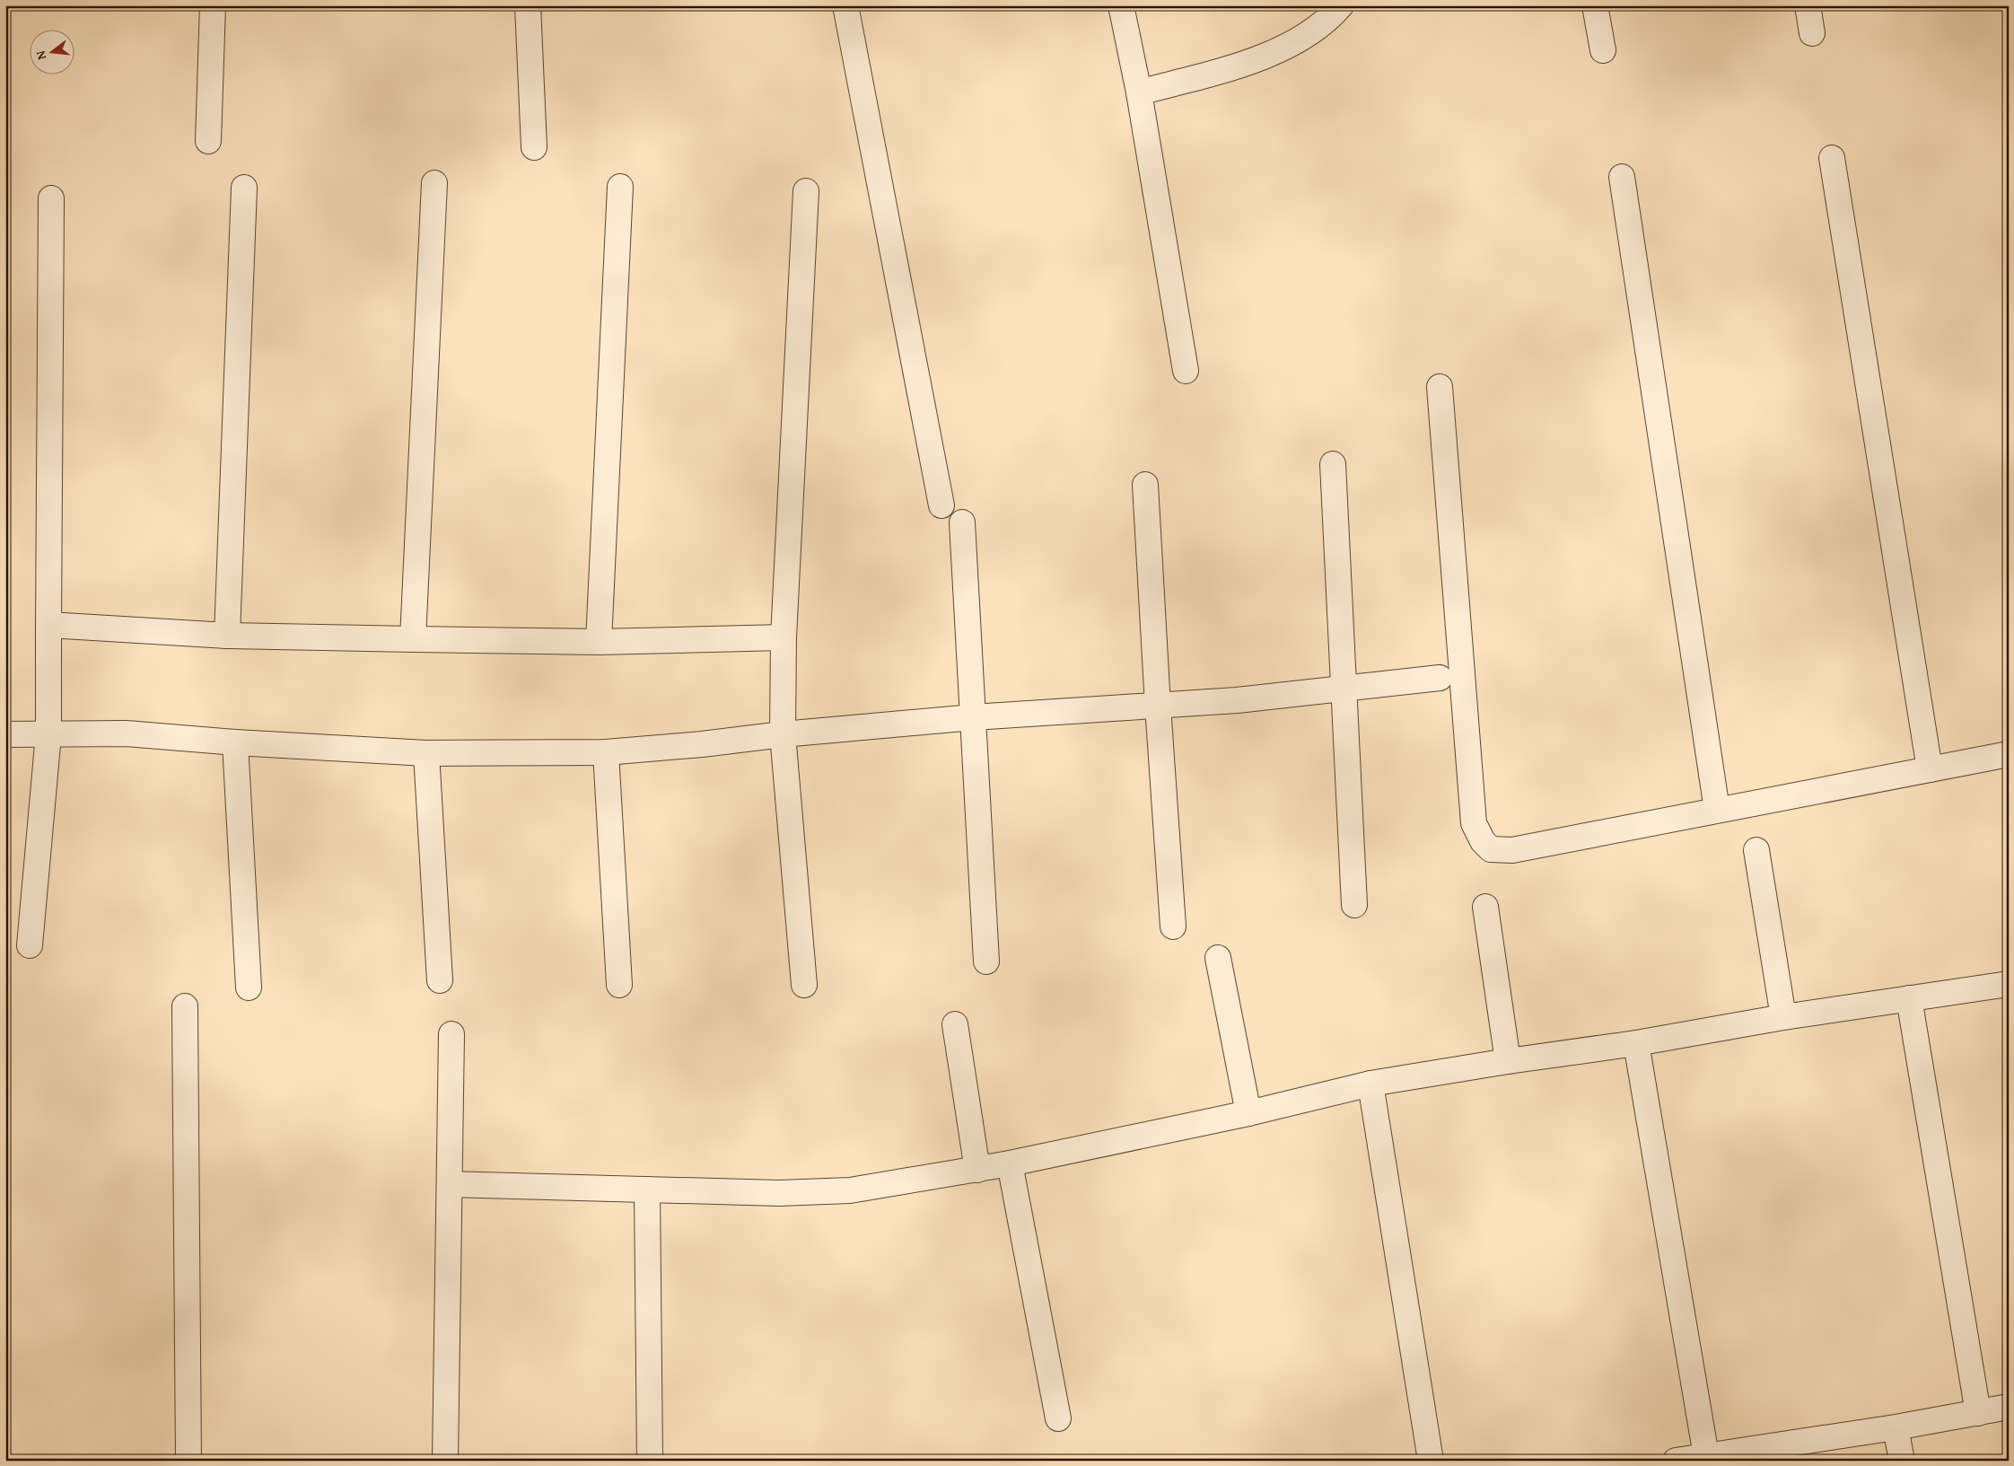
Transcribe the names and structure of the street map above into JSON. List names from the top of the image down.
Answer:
{
  "north": "left"
}
